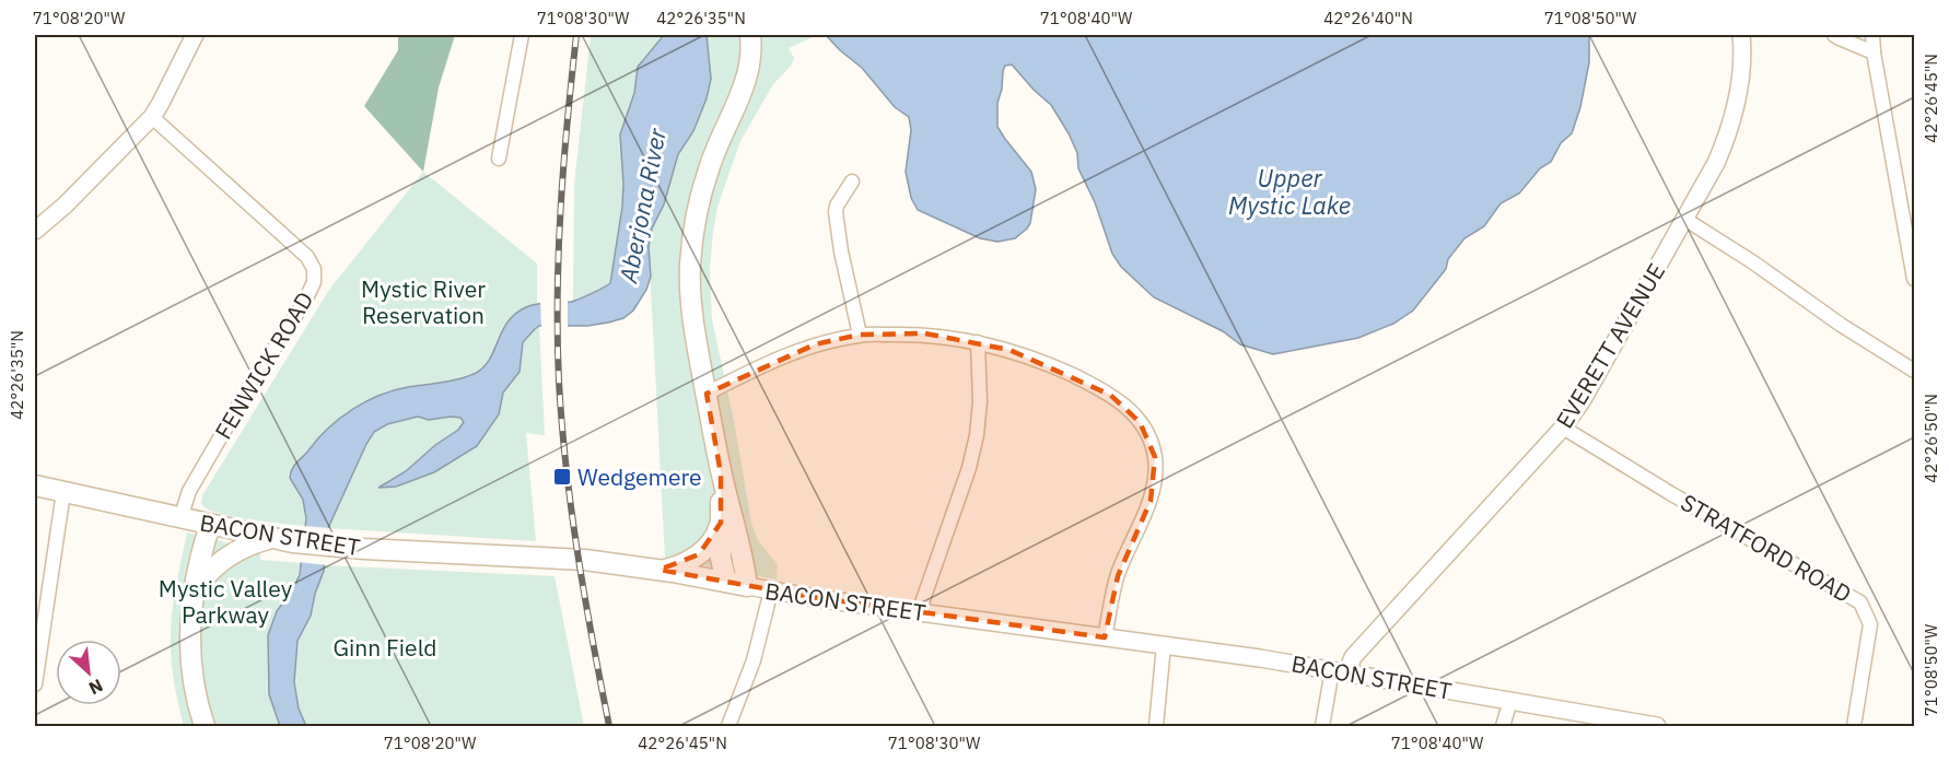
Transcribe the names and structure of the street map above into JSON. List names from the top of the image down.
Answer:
{
  "streets": {
    "main road": ["BACON STREET"],
    "street": ["EVERETT AVENUE", "FENWICK ROAD", "STRATFORD ROAD"]
  },
  "crossings": [
    ["EVERETT AVENUE", "BACON STREET"],
    ["EVERETT AVENUE", "STRATFORD ROAD"],
    ["FENWICK ROAD", "BACON STREET"]
  ],
  "water": ["Upper Mystic Lake", "Aberjona River"],
  "parks": ["Mystic River Reservation", "Mystic Valley Parkway", "Ginn Field"],
  "places": {
    "transit": ["Wedgemere"]
  },
  "north": "bottom right",
  "coordinates": [
    "71°08'20\"W",
    "71°08'30\"W",
    "42°26'35\"N",
    "71°08'40\"W",
    "42°26'40\"N",
    "71°08'50\"W",
    "42°26'45\"N",
    "42°26'50\"N"
  ]
}
